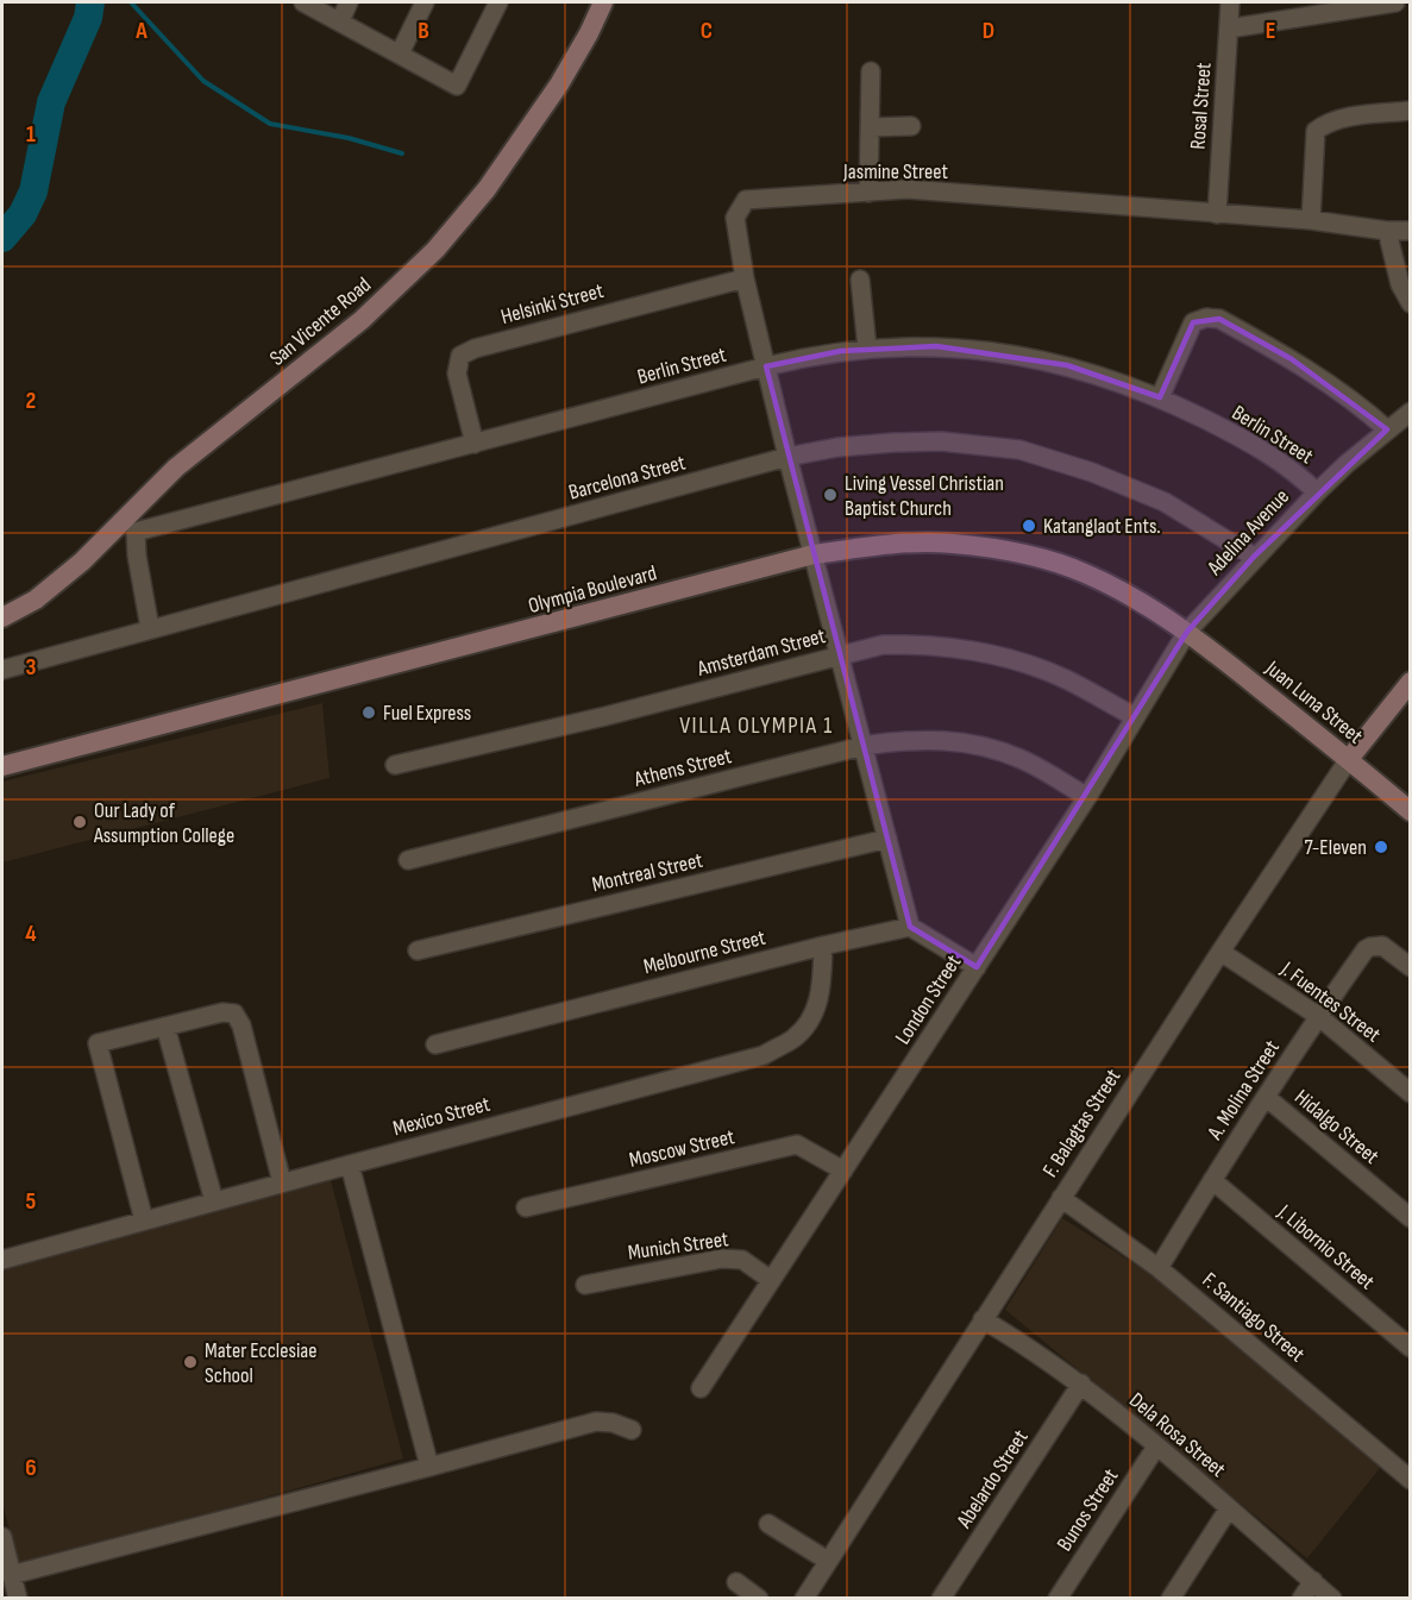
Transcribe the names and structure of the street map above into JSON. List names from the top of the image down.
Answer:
{
  "streets": {
    "main road": [
      "San Vicente Road",
      "Olympia Boulevard",
      "Juan Luna Street",
      "F. Balagtas Street"
    ],
    "street": [
      "Rosal Street",
      "Jasmine Street",
      "Helsinki Street",
      "Berlin Street",
      "Barcelona Street",
      "Adelina Avenue",
      "Amsterdam Street",
      "Athens Street",
      "Montreal Street",
      "Melbourne Street",
      "London Street",
      "J. Fuentes Street",
      "A. Molina Street",
      "Mexico Street",
      "Hidalgo Street",
      "Moscow Street",
      "Munich Street",
      "J. Libornio Street",
      "F. Santiago Street",
      "Dela Rosa Street",
      "Abelardo Street",
      "Bunos Street"
    ]
  },
  "crossings": [
    ["Rosal Street", "Jasmine Street"],
    ["Jasmine Street", "Helsinki Street"],
    ["Jasmine Street", "Berlin Street"],
    ["Jasmine Street", "Barcelona Street"],
    ["Jasmine Street", "Olympia Boulevard"],
    ["Jasmine Street", "Amsterdam Street"],
    ["Jasmine Street", "Athens Street"],
    ["Jasmine Street", "Montreal Street"],
    ["Jasmine Street", "Melbourne Street"],
    ["Helsinki Street", "Berlin Street"],
    ["Berlin Street", "Barcelona Street"],
    ["Berlin Street", "Adelina Avenue"],
    ["Barcelona Street", "Adelina Avenue"],
    ["Adelina Avenue", "Olympia Boulevard"],
    ["Adelina Avenue", "Juan Luna Street"],
    ["Adelina Avenue", "London Street"],
    ["Olympia Boulevard", "Juan Luna Street"],
    ["Olympia Boulevard", "London Street"],
    ["Amsterdam Street", "London Street"],
    ["Juan Luna Street", "London Street"],
    ["Juan Luna Street", "F. Balagtas Street"],
    ["Athens Street", "London Street"],
    ["Melbourne Street", "Mexico Street"],
    ["London Street", "Moscow Street"],
    ["London Street", "Munich Street"],
    ["J. Fuentes Street", "A. Molina Street"],
    ["J. Fuentes Street", "F. Balagtas Street"],
    ["A. Molina Street", "Hidalgo Street"],
    ["A. Molina Street", "J. Libornio Street"],
    ["A. Molina Street", "F. Santiago Street"],
    ["F. Balagtas Street", "F. Santiago Street"],
    ["F. Balagtas Street", "Dela Rosa Street"],
    ["Dela Rosa Street", "Abelardo Street"],
    ["Dela Rosa Street", "Bunos Street"]
  ],
  "districts": ["VILLA OLYMPIA 1"],
  "places": [
    "Living Vessel Christian Baptist Church",
    "Katanglaot Ents.",
    "Fuel Express",
    "Our Lady of Assumption College",
    "7-Eleven",
    "Mater Ecclesiae School"
  ],
  "grid": {
    "columns": [
      "A",
      "B",
      "C",
      "D",
      "E"
    ],
    "rows": [
      "1",
      "2",
      "3",
      "4",
      "5",
      "6"
    ]
  }
}
